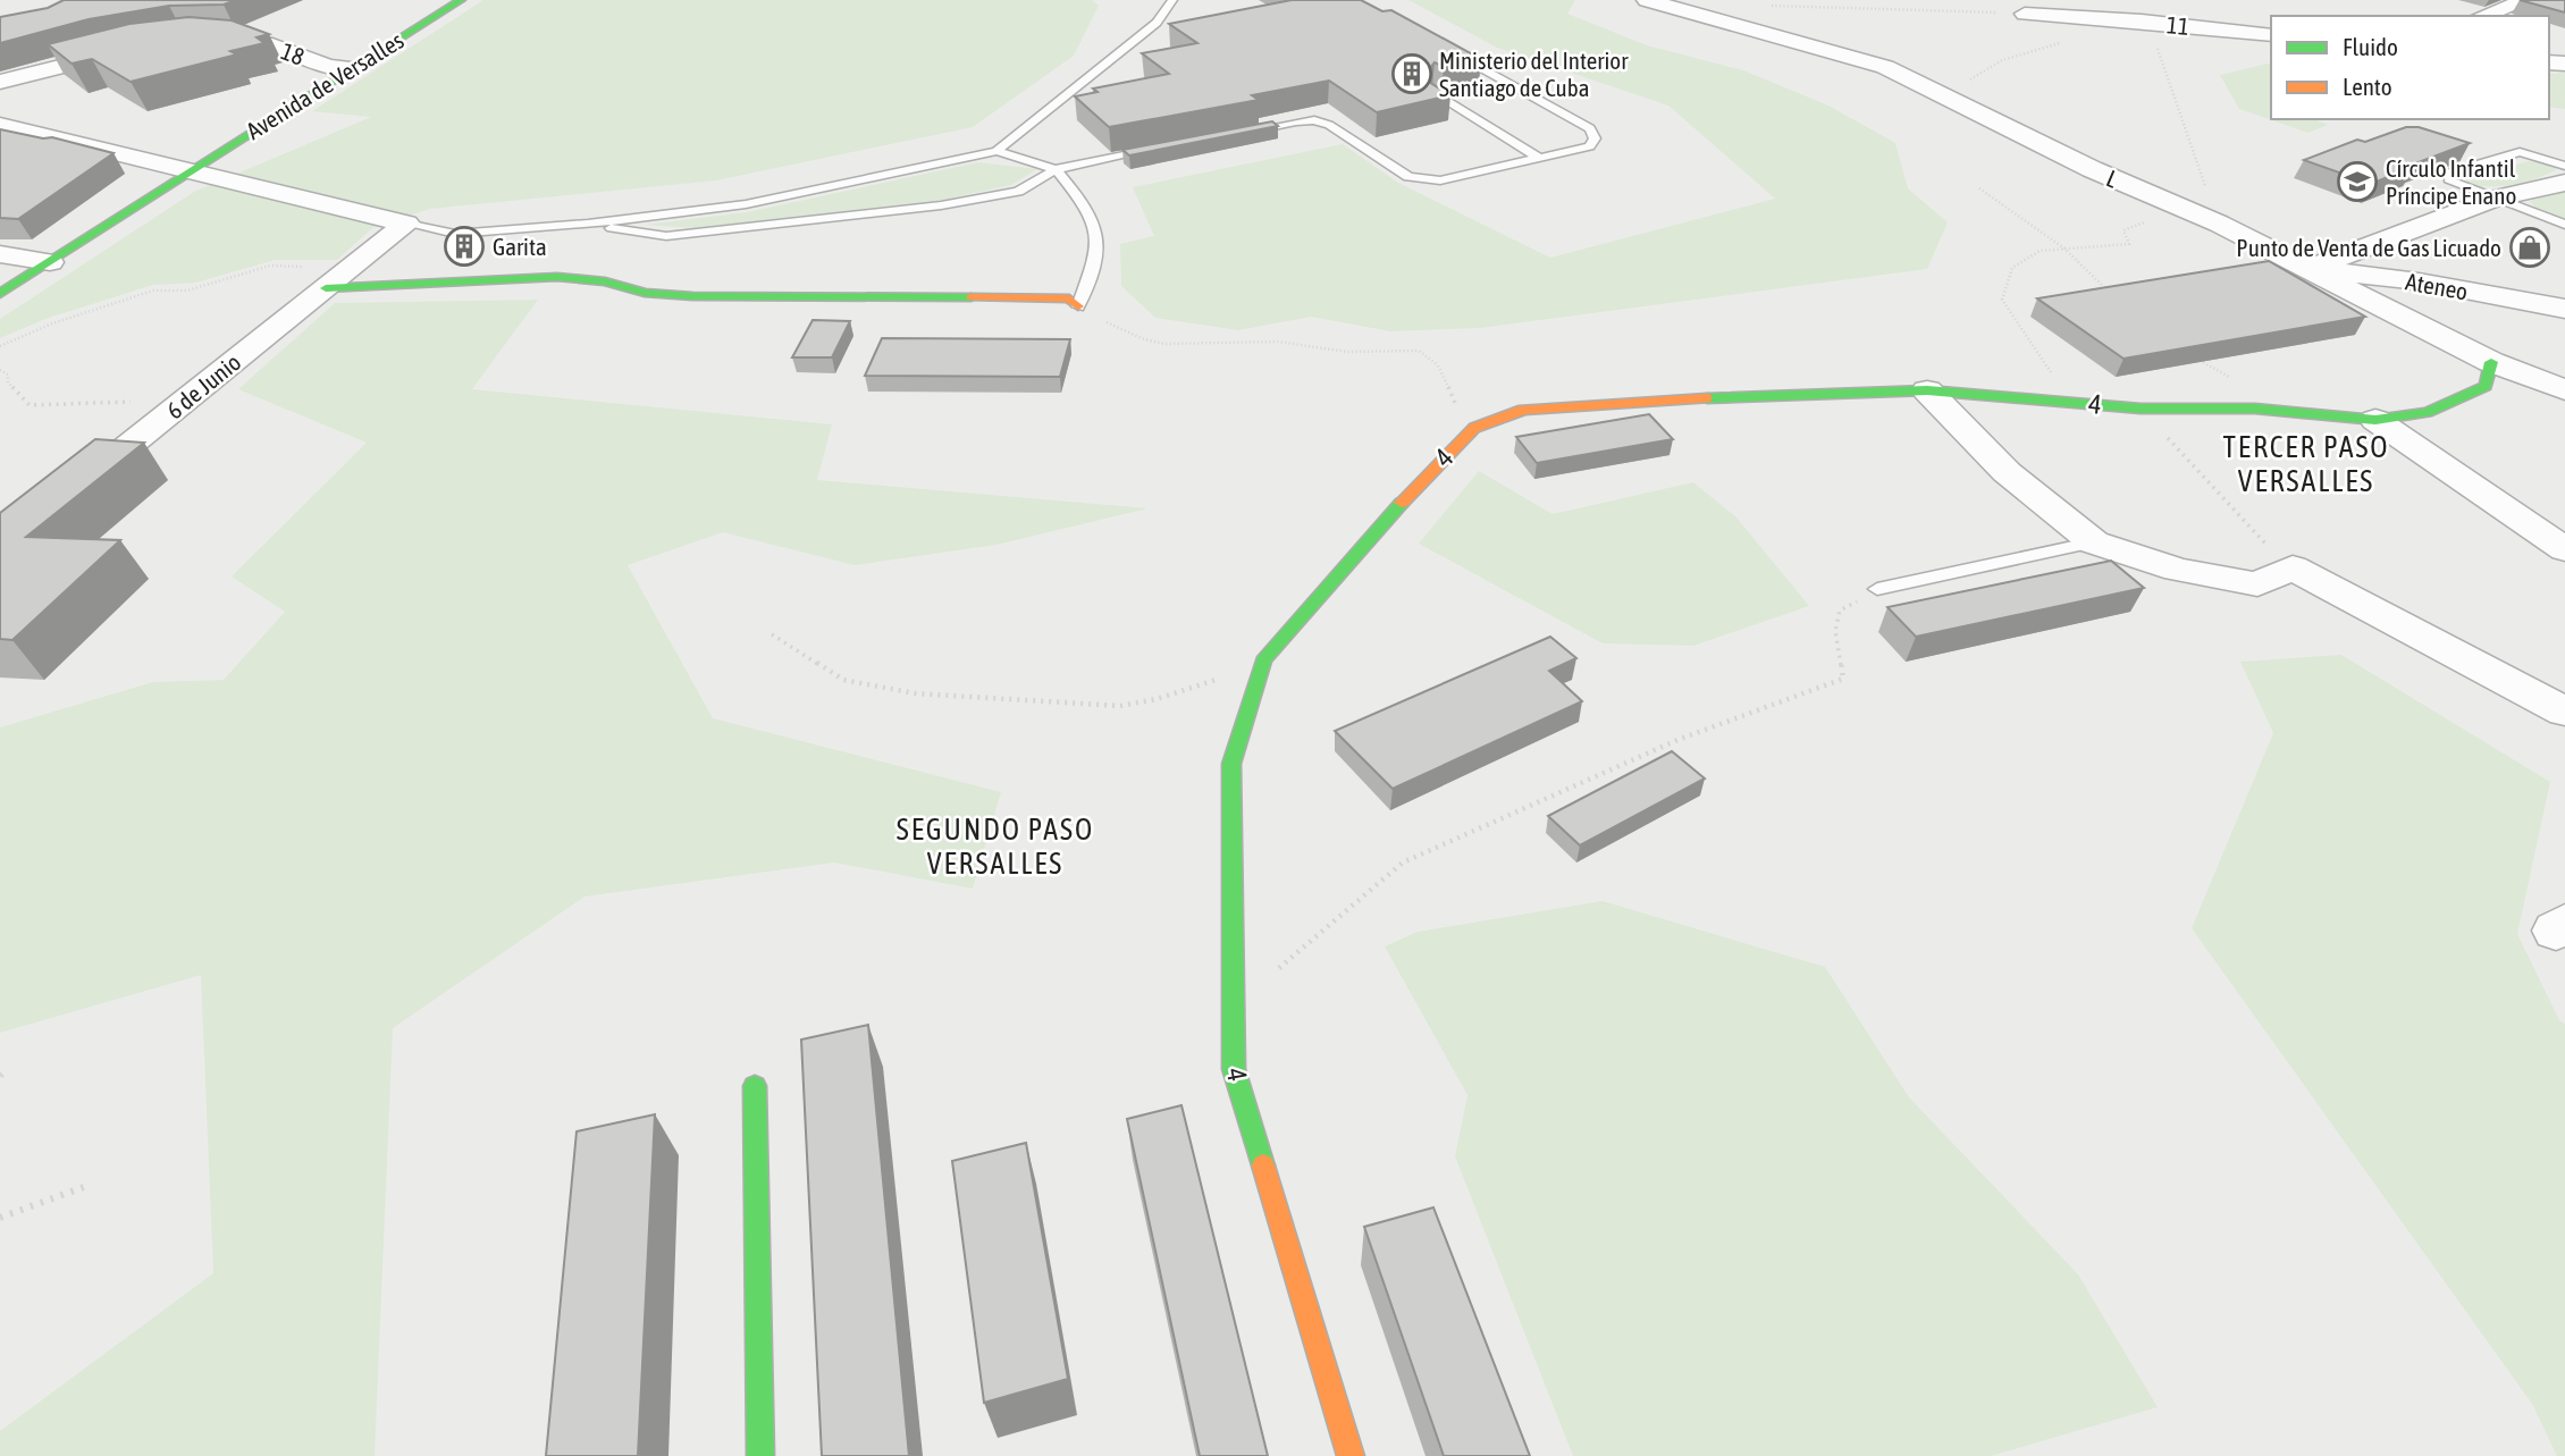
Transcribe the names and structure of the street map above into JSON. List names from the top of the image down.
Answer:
{
  "streets": {
    "street": [
      "11",
      "18",
      "Avenida de Versalles",
      "L",
      "Ateneo",
      "6 de Junio",
      "4"
    ]
  },
  "crossings": [
    ["18", "Avenida de Versalles"],
    ["L", "Ateneo"],
    ["L", "4"]
  ],
  "districts": ["TERCER PASO VERSALLES", "SEGUNDO PASO VERSALLES"],
  "places": {
    "building": ["Ministerio del Interior Santiago de Cuba", "Garita"],
    "school or university": ["Círculo Infantil Príncipe Enano"],
    "shop": ["Punto de Venta de Gas Licuado"]
  },
  "legend": ["Fluido", "Lento"]
}
